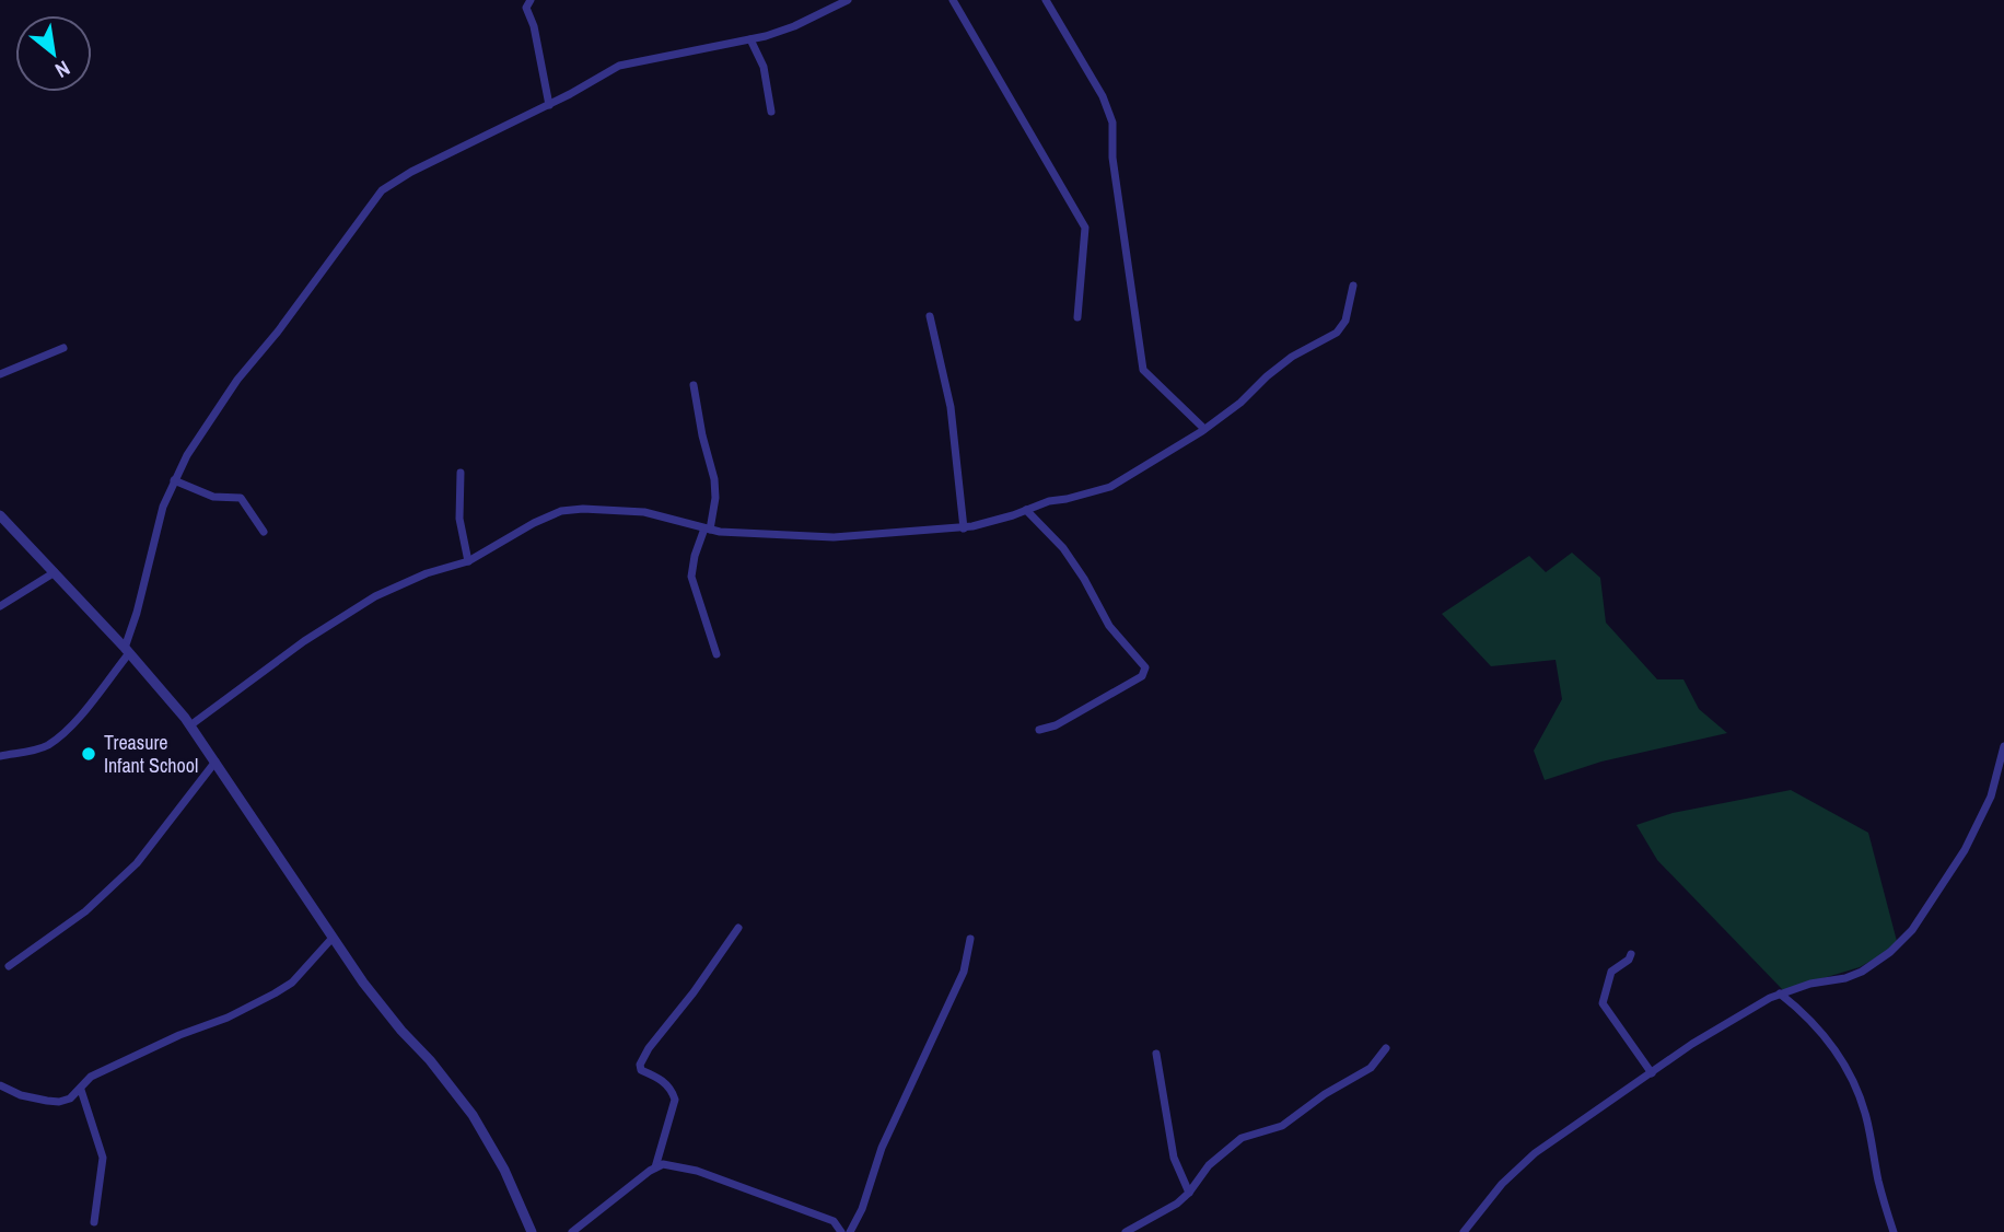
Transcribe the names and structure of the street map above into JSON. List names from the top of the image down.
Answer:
{
  "places": ["Treasure Infant School"],
  "north": "bottom right"
}
